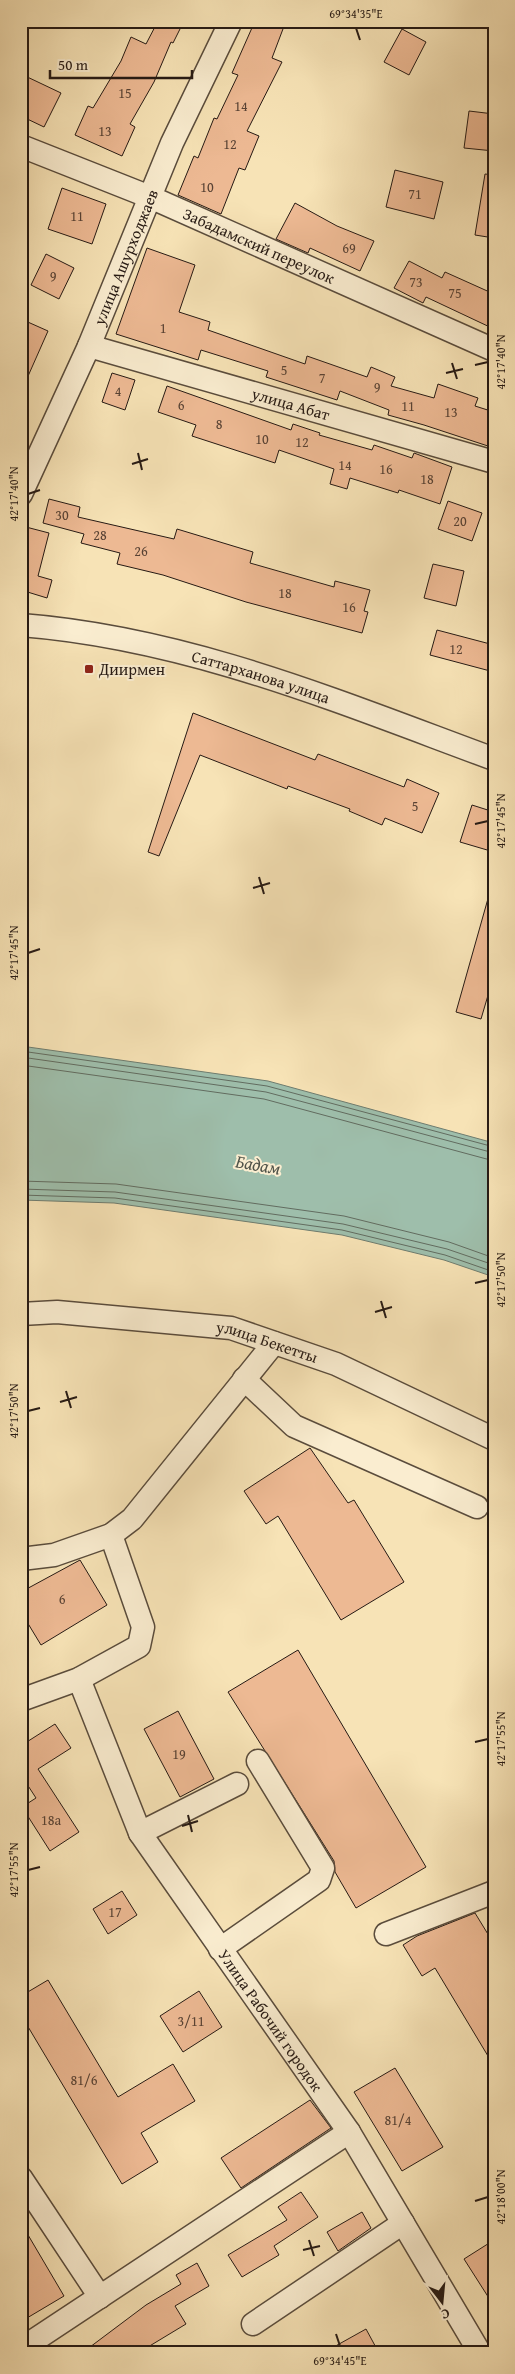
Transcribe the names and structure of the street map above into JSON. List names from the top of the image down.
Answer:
{
  "streets": {
    "street": [
      "Забадамский переулок",
      "улица Ашурходжаев",
      "улица Абат",
      "Саттарханова улица",
      "улица Бекетты",
      "Улица Рабочий городок"
    ]
  },
  "crossings": [
    ["Забадамский переулок", "улица Ашурходжаев"],
    ["улица Ашурходжаев", "улица Абат"]
  ],
  "water": ["Бадам"],
  "places": {
    "transit": ["Диирмен"]
  },
  "house_numbers": [
    "15",
    "14",
    "13",
    "12",
    "10",
    "71",
    "11",
    "69",
    "9",
    "73",
    "75",
    "1",
    "5",
    "7",
    "9",
    "4",
    "6",
    "11",
    "13",
    "8",
    "10",
    "12",
    "14",
    "16",
    "18",
    "30",
    "20",
    "28",
    "26",
    "18",
    "16",
    "12",
    "5",
    "6",
    "19",
    "18а",
    "17",
    "3/11",
    "81/6",
    "81/4"
  ],
  "scale_bar": "50 m",
  "north": "bottom",
  "coordinates": [
    "69°34'35\"E",
    "42°17'40\"N",
    "42°17'45\"N",
    "42°17'50\"N",
    "42°17'55\"N",
    "42°18'00\"N",
    "69°34'45\"E"
  ]
}
